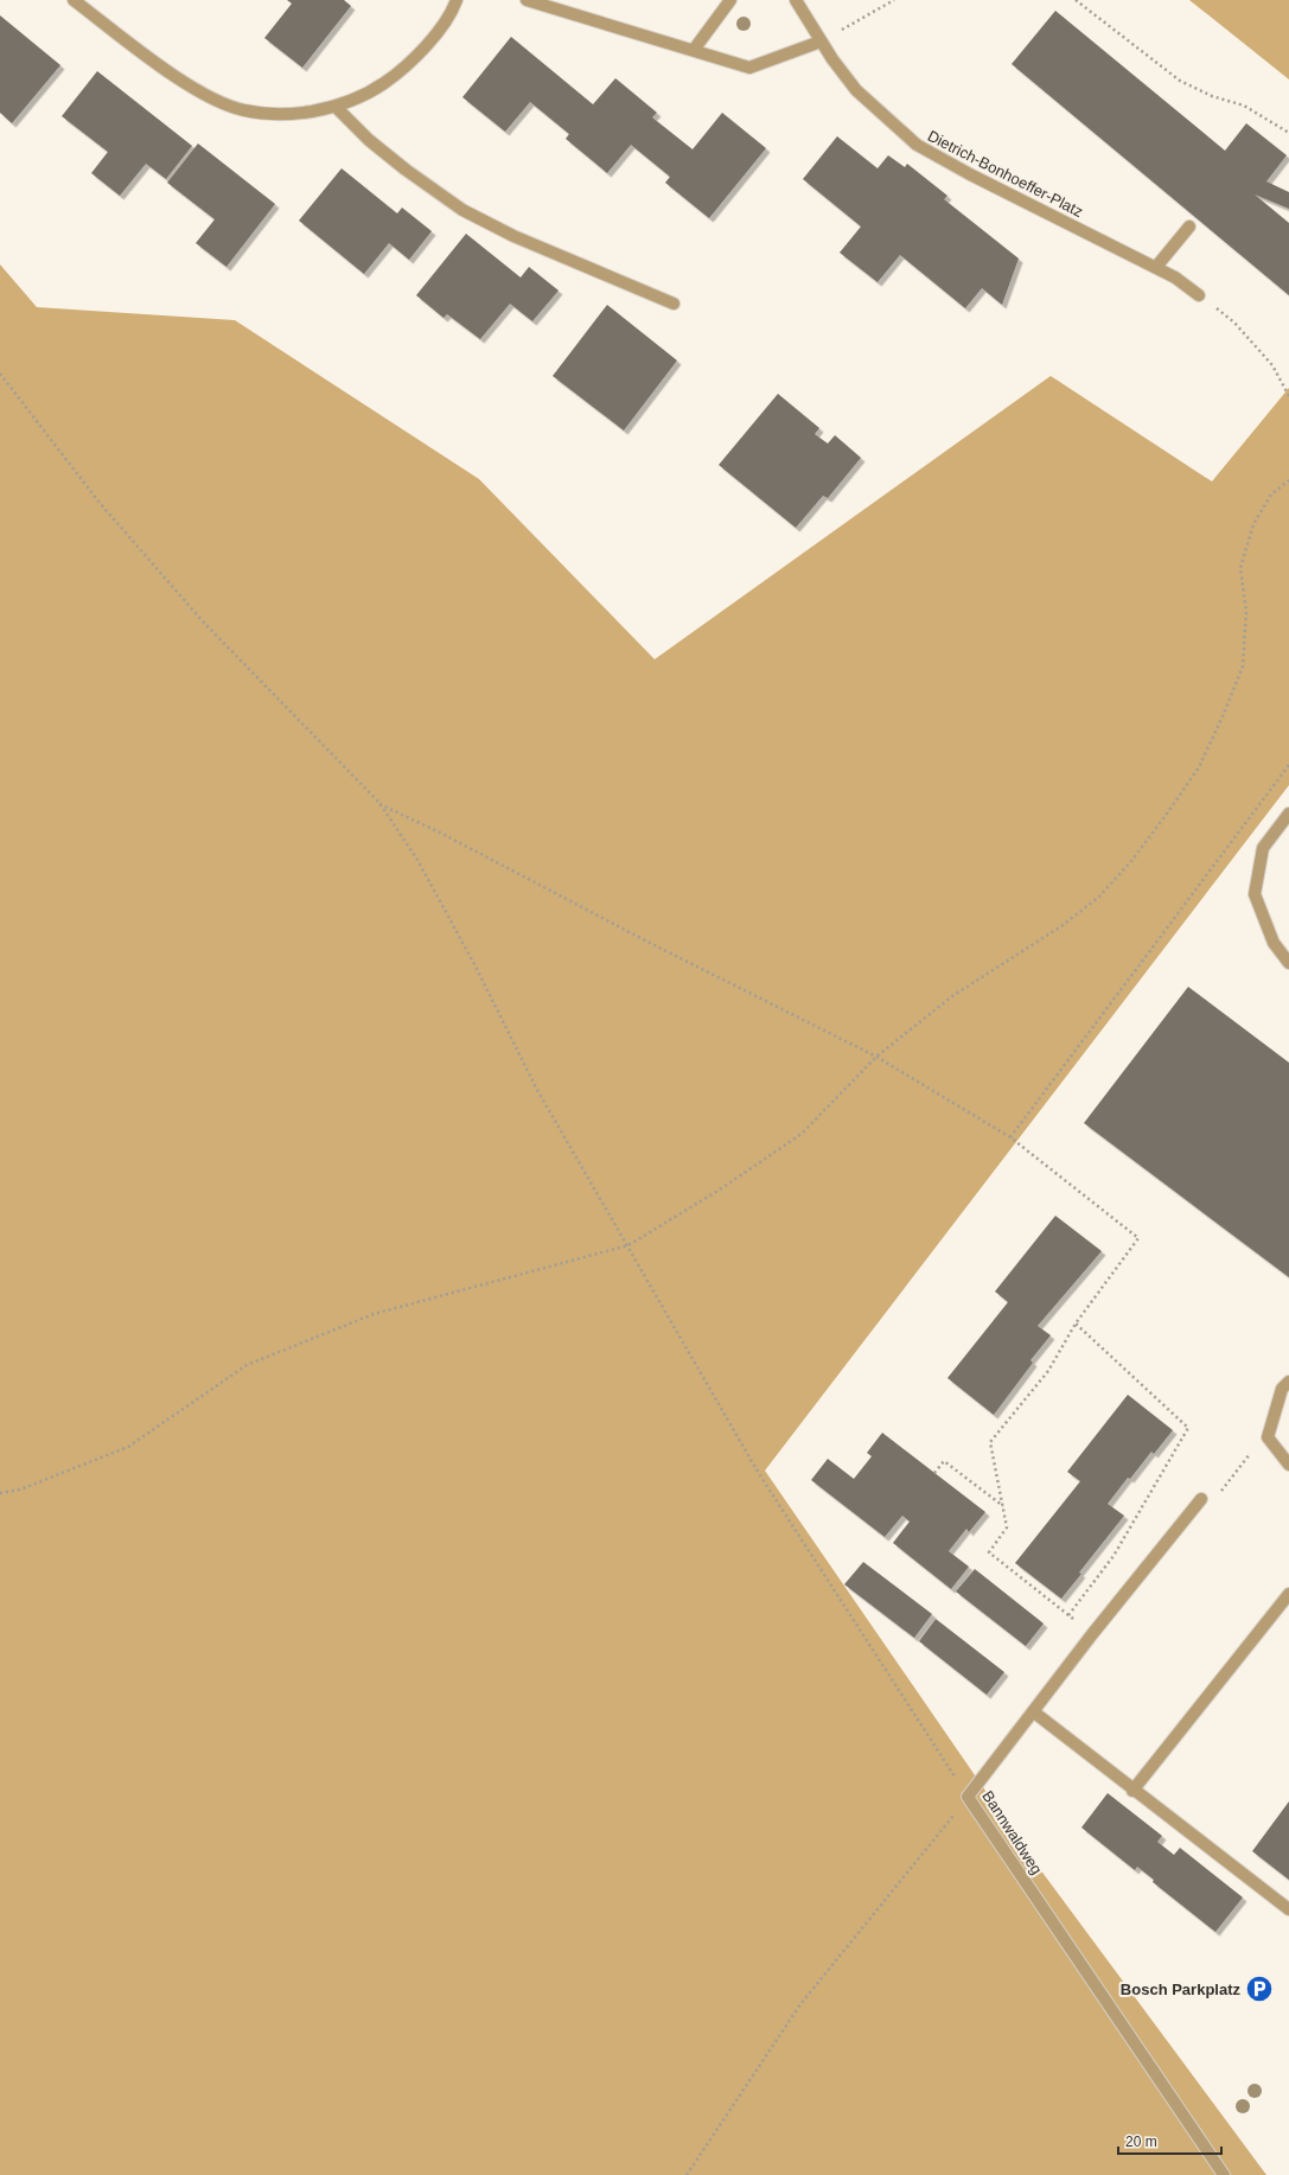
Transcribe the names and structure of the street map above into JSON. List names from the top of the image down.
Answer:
{
  "streets": {
    "street": ["Dietrich-Bonhoeffer-Platz", "Bannwaldweg"]
  },
  "places": {
    "parking": ["Bosch Parkplatz"]
  },
  "scale_bar": "20 m"
}
